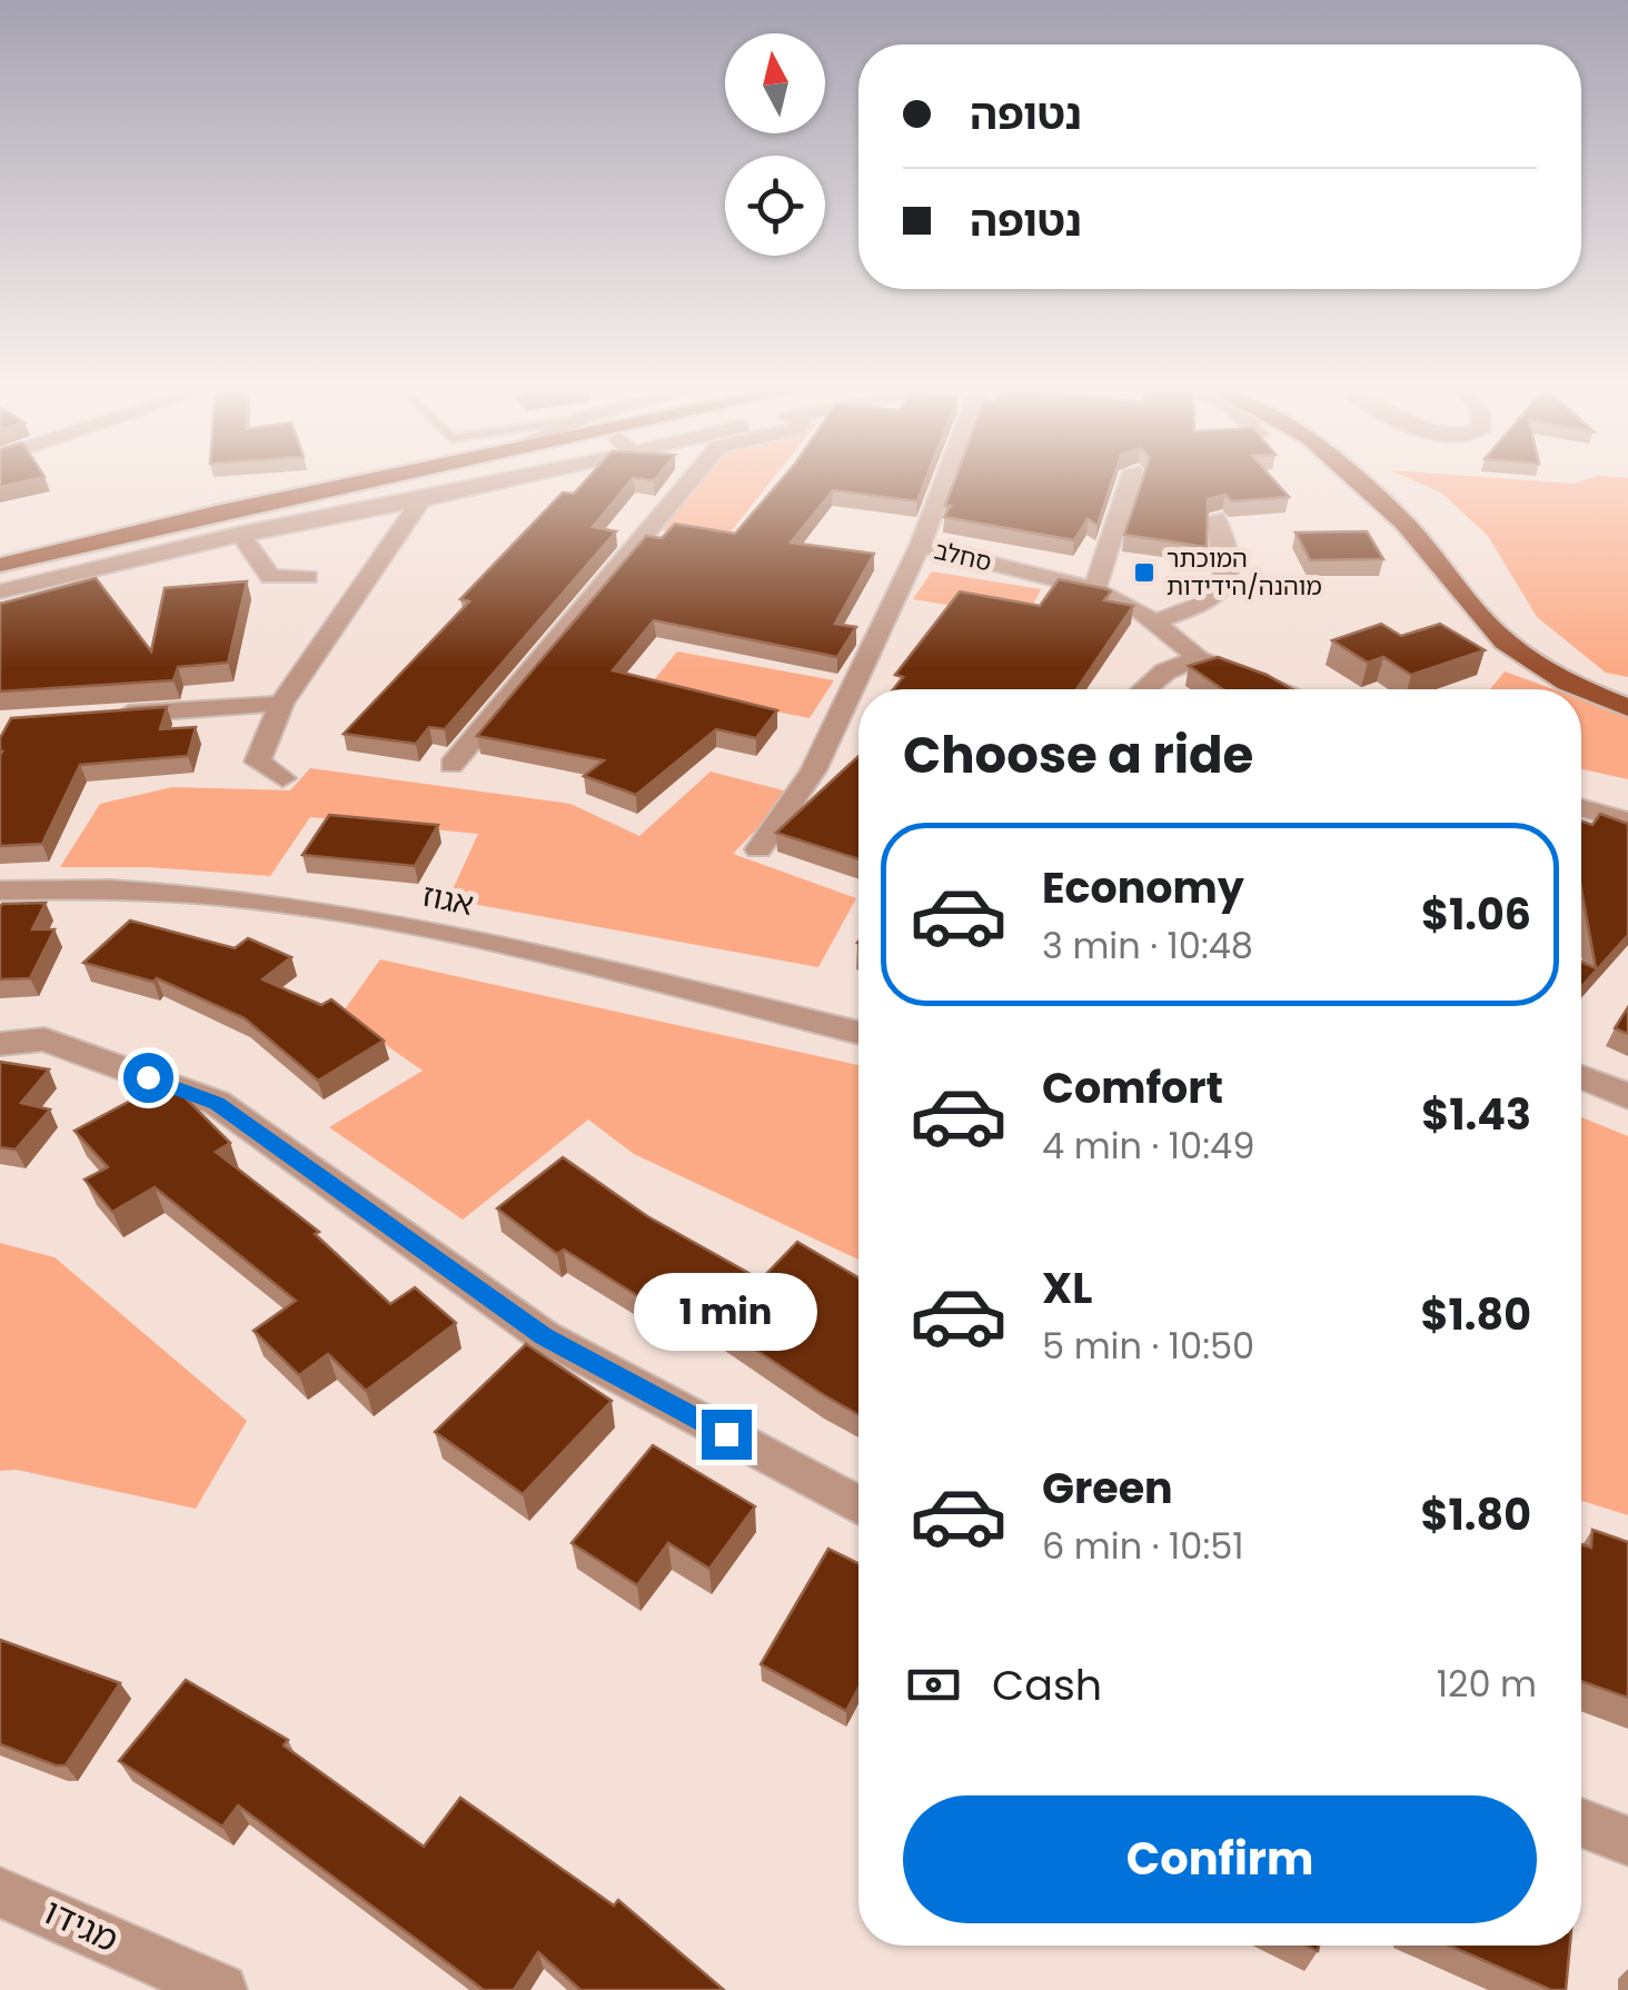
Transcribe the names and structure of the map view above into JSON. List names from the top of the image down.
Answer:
{
  "streets": {
    "street": ["סחלב", "אגוז", "מגידו"]
  },
  "places": {
    "transit": ["המוכתר מוהנה/הידידות"]
  },
  "north": "top",
  "page": {
    "banner": ["נטופה", "נטופה"],
    "heading": "Choose a ride",
    "list": [
      {
        "name": "Economy",
        "note": "3 min · 10:48",
        "value": "$1.06"
      },
      {
        "name": "Comfort",
        "note": "4 min · 10:49",
        "value": "$1.43"
      },
      {
        "name": "XL",
        "note": "5 min · 10:50",
        "value": "$1.80"
      },
      {
        "name": "Green",
        "note": "6 min · 10:51",
        "value": "$1.80"
      }
    ],
    "bubble": "1 min",
    "pay": ["Cash", "120 m"],
    "buttons": "Confirm"
  }
}
